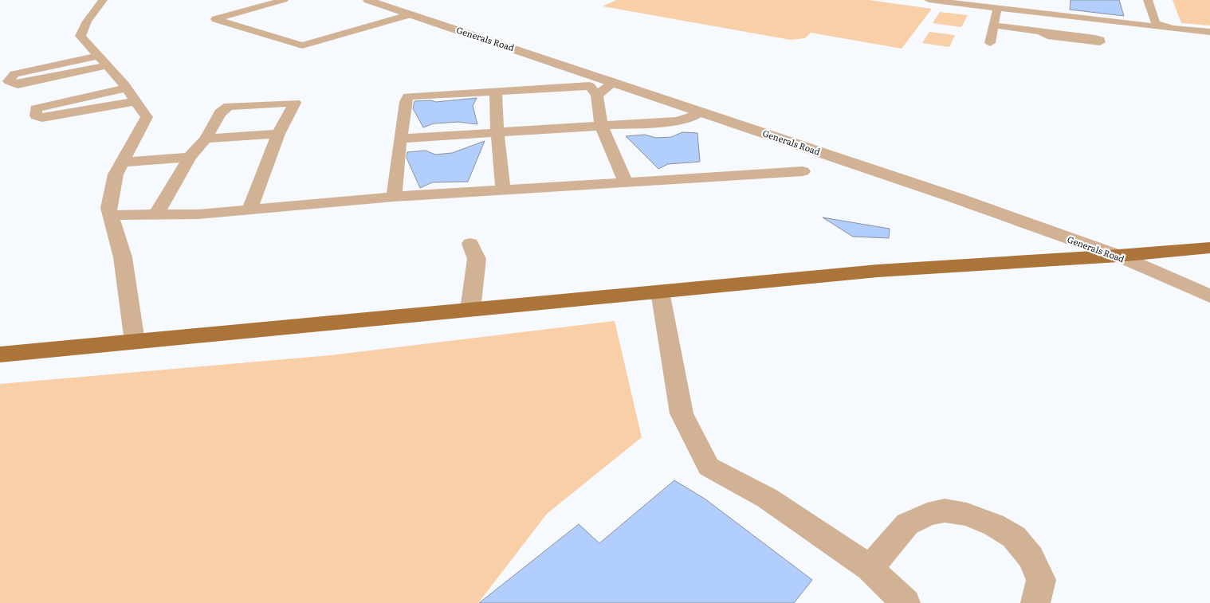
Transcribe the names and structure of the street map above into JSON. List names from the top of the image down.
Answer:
{
  "streets": {
    "street": ["Generals Road"]
  }
}
